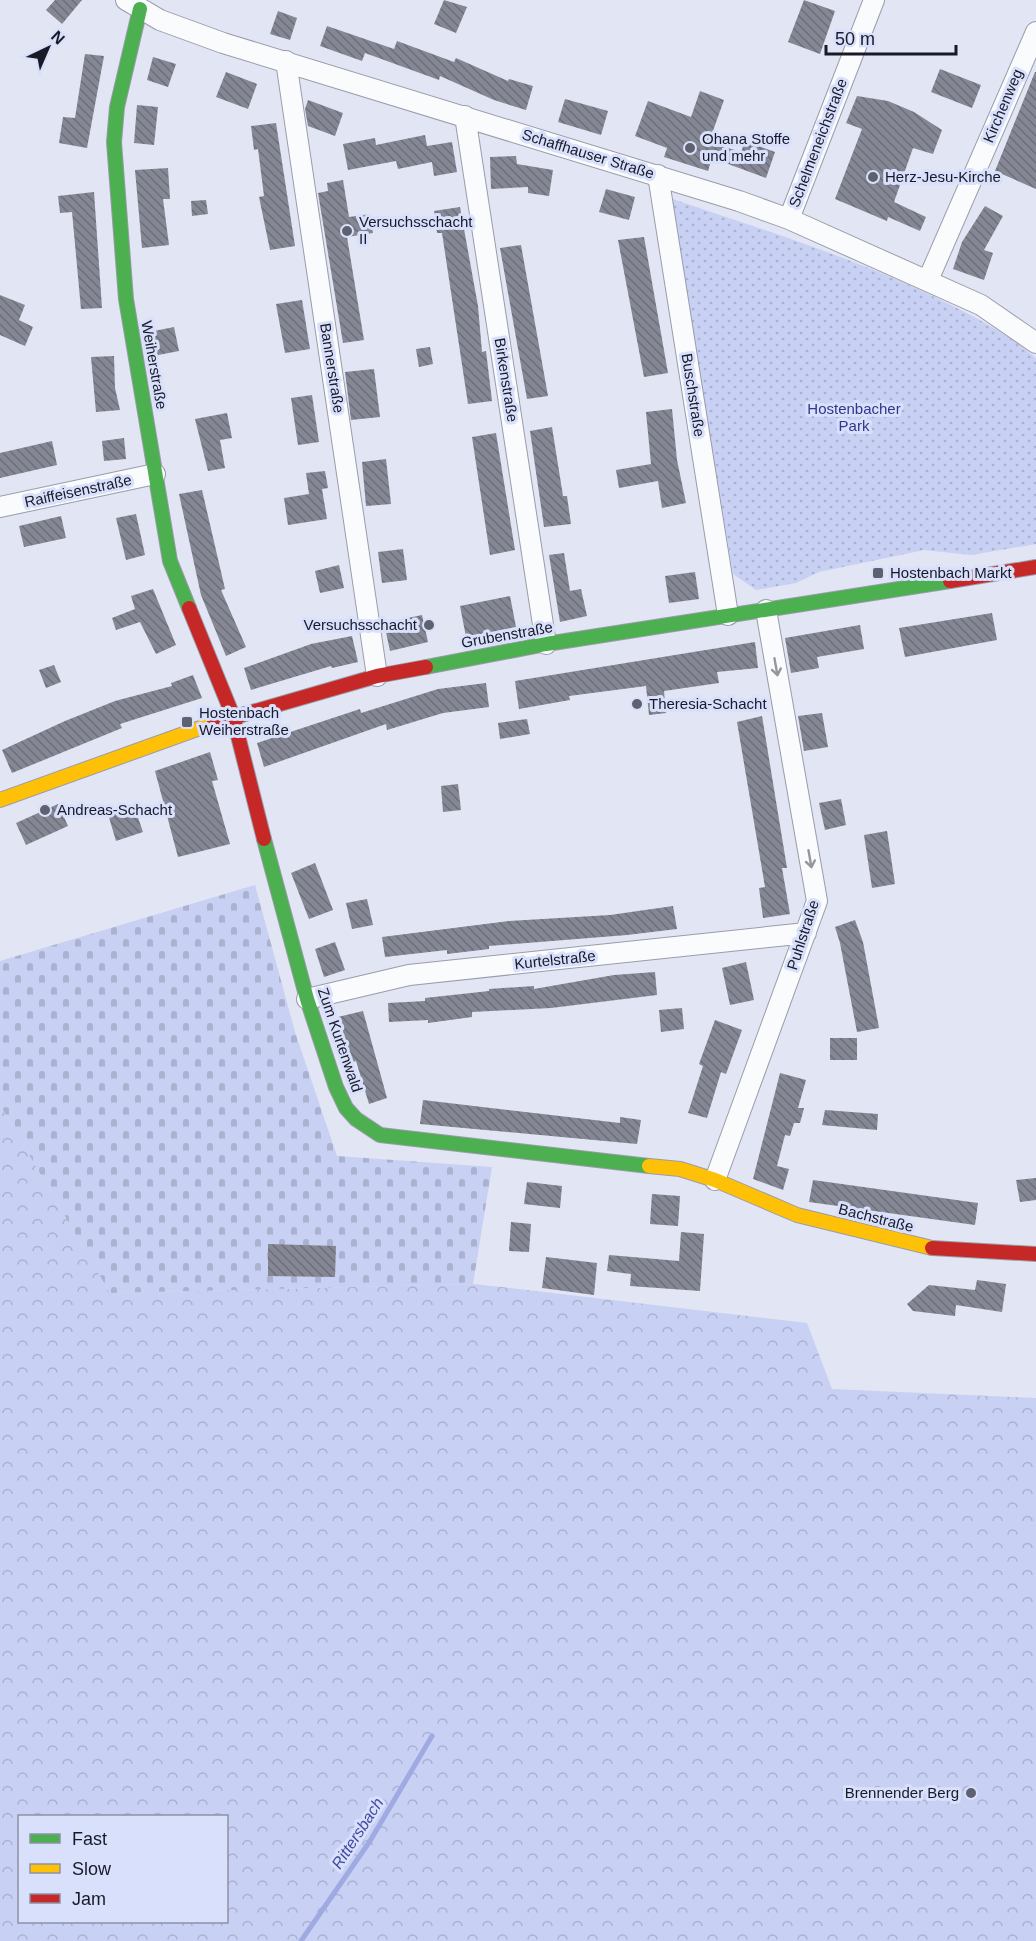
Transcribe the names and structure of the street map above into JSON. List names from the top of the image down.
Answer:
{
  "streets": {
    "street": [
      "Kirchenweg",
      "Schelmeneichstraße",
      "Schaffhauser Straße",
      "Weiherstraße",
      "Bannerstraße",
      "Birkenstraße",
      "Buschstraße",
      "Raiffeisenstraße",
      "Grubenstraße",
      "Puhlstraße",
      "Kurtelstraße",
      "Zum Kurtenwald",
      "Bachstraße"
    ]
  },
  "crossings": [
    ["Kirchenweg", "Schaffhauser Straße"],
    ["Schelmeneichstraße", "Schaffhauser Straße"],
    ["Schaffhauser Straße", "Weiherstraße"],
    ["Schaffhauser Straße", "Bannerstraße"],
    ["Schaffhauser Straße", "Birkenstraße"],
    ["Schaffhauser Straße", "Buschstraße"],
    ["Weiherstraße", "Raiffeisenstraße"],
    ["Weiherstraße", "Grubenstraße"],
    ["Weiherstraße", "Zum Kurtenwald"],
    ["Bannerstraße", "Grubenstraße"],
    ["Birkenstraße", "Grubenstraße"],
    ["Buschstraße", "Grubenstraße"],
    ["Grubenstraße", "Puhlstraße"],
    ["Grubenstraße", "Zum Kurtenwald"],
    ["Puhlstraße", "Kurtelstraße"],
    ["Puhlstraße", "Zum Kurtenwald"],
    ["Puhlstraße", "Bachstraße"],
    ["Kurtelstraße", "Zum Kurtenwald"],
    ["Zum Kurtenwald", "Bachstraße"]
  ],
  "one_way": ["Puhlstraße"],
  "water": ["Rittersbach"],
  "parks": ["Hostenbacher Park"],
  "places": {
    "other": [
      "Ohana Stoffe und mehr",
      "Herz-Jesu-Kirche",
      "Versuchsschacht II",
      "Versuchsschacht",
      "Theresia-Schacht",
      "Andreas-Schacht",
      "Brennender Berg"
    ],
    "transit": ["Hostenbach Markt", "Hostenbach Weiherstraße"]
  },
  "legend": ["Fast", "Slow", "Jam"],
  "scale_bar": "50 m",
  "north": "top right"
}
